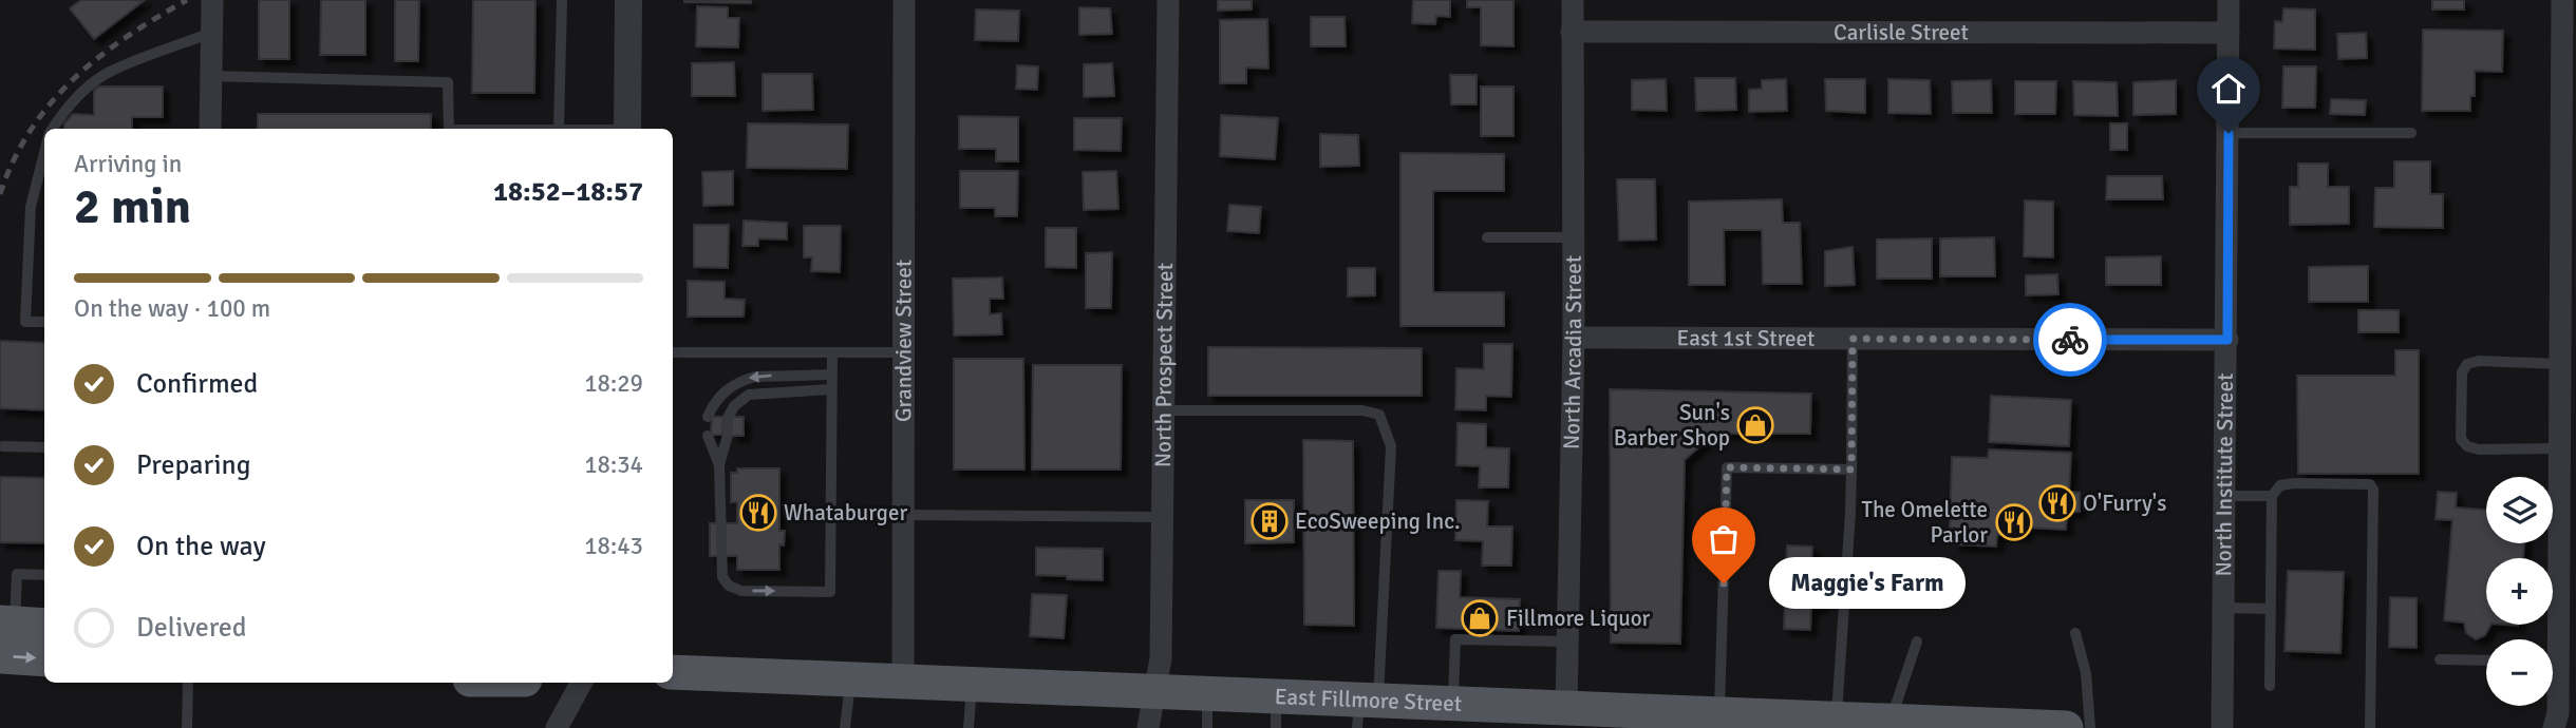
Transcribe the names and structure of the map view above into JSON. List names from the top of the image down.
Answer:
{
  "streets": {
    "main road": ["East Fillmore Street"],
    "street": [
      "Carlisle Street",
      "East 1st Street",
      "Grandview Street",
      "North Arcadia Street",
      "North Prospect Street",
      "North Institute Street"
    ]
  },
  "crossings": [
    ["Carlisle Street", "North Arcadia Street"],
    ["Carlisle Street", "North Institute Street"],
    ["East 1st Street", "North Arcadia Street"],
    ["East 1st Street", "North Institute Street"],
    ["Grandview Street", "East Fillmore Street"],
    ["North Arcadia Street", "East Fillmore Street"],
    ["North Prospect Street", "East Fillmore Street"]
  ],
  "places": {
    "shop": ["Sun's Barber Shop", "Fillmore Liquor"],
    "restaurant": ["O'Furry's", "Whataburger", "The Omelette Parlor"],
    "building": ["EcoSweeping Inc."],
    "other": ["Maggie's Farm"]
  },
  "page": {
    "heading": ["2 min", "Arriving in", "18:52–18:57"],
    "bar": "On the way · 100 m",
    "list": [
      ["Confirmed", "18:29"],
      ["Preparing", "18:34"],
      ["On the way", "18:43"],
      "Delivered"
    ],
    "map_buttons": ["+", "−"],
    "bubble": "Maggie's Farm"
  }
}
